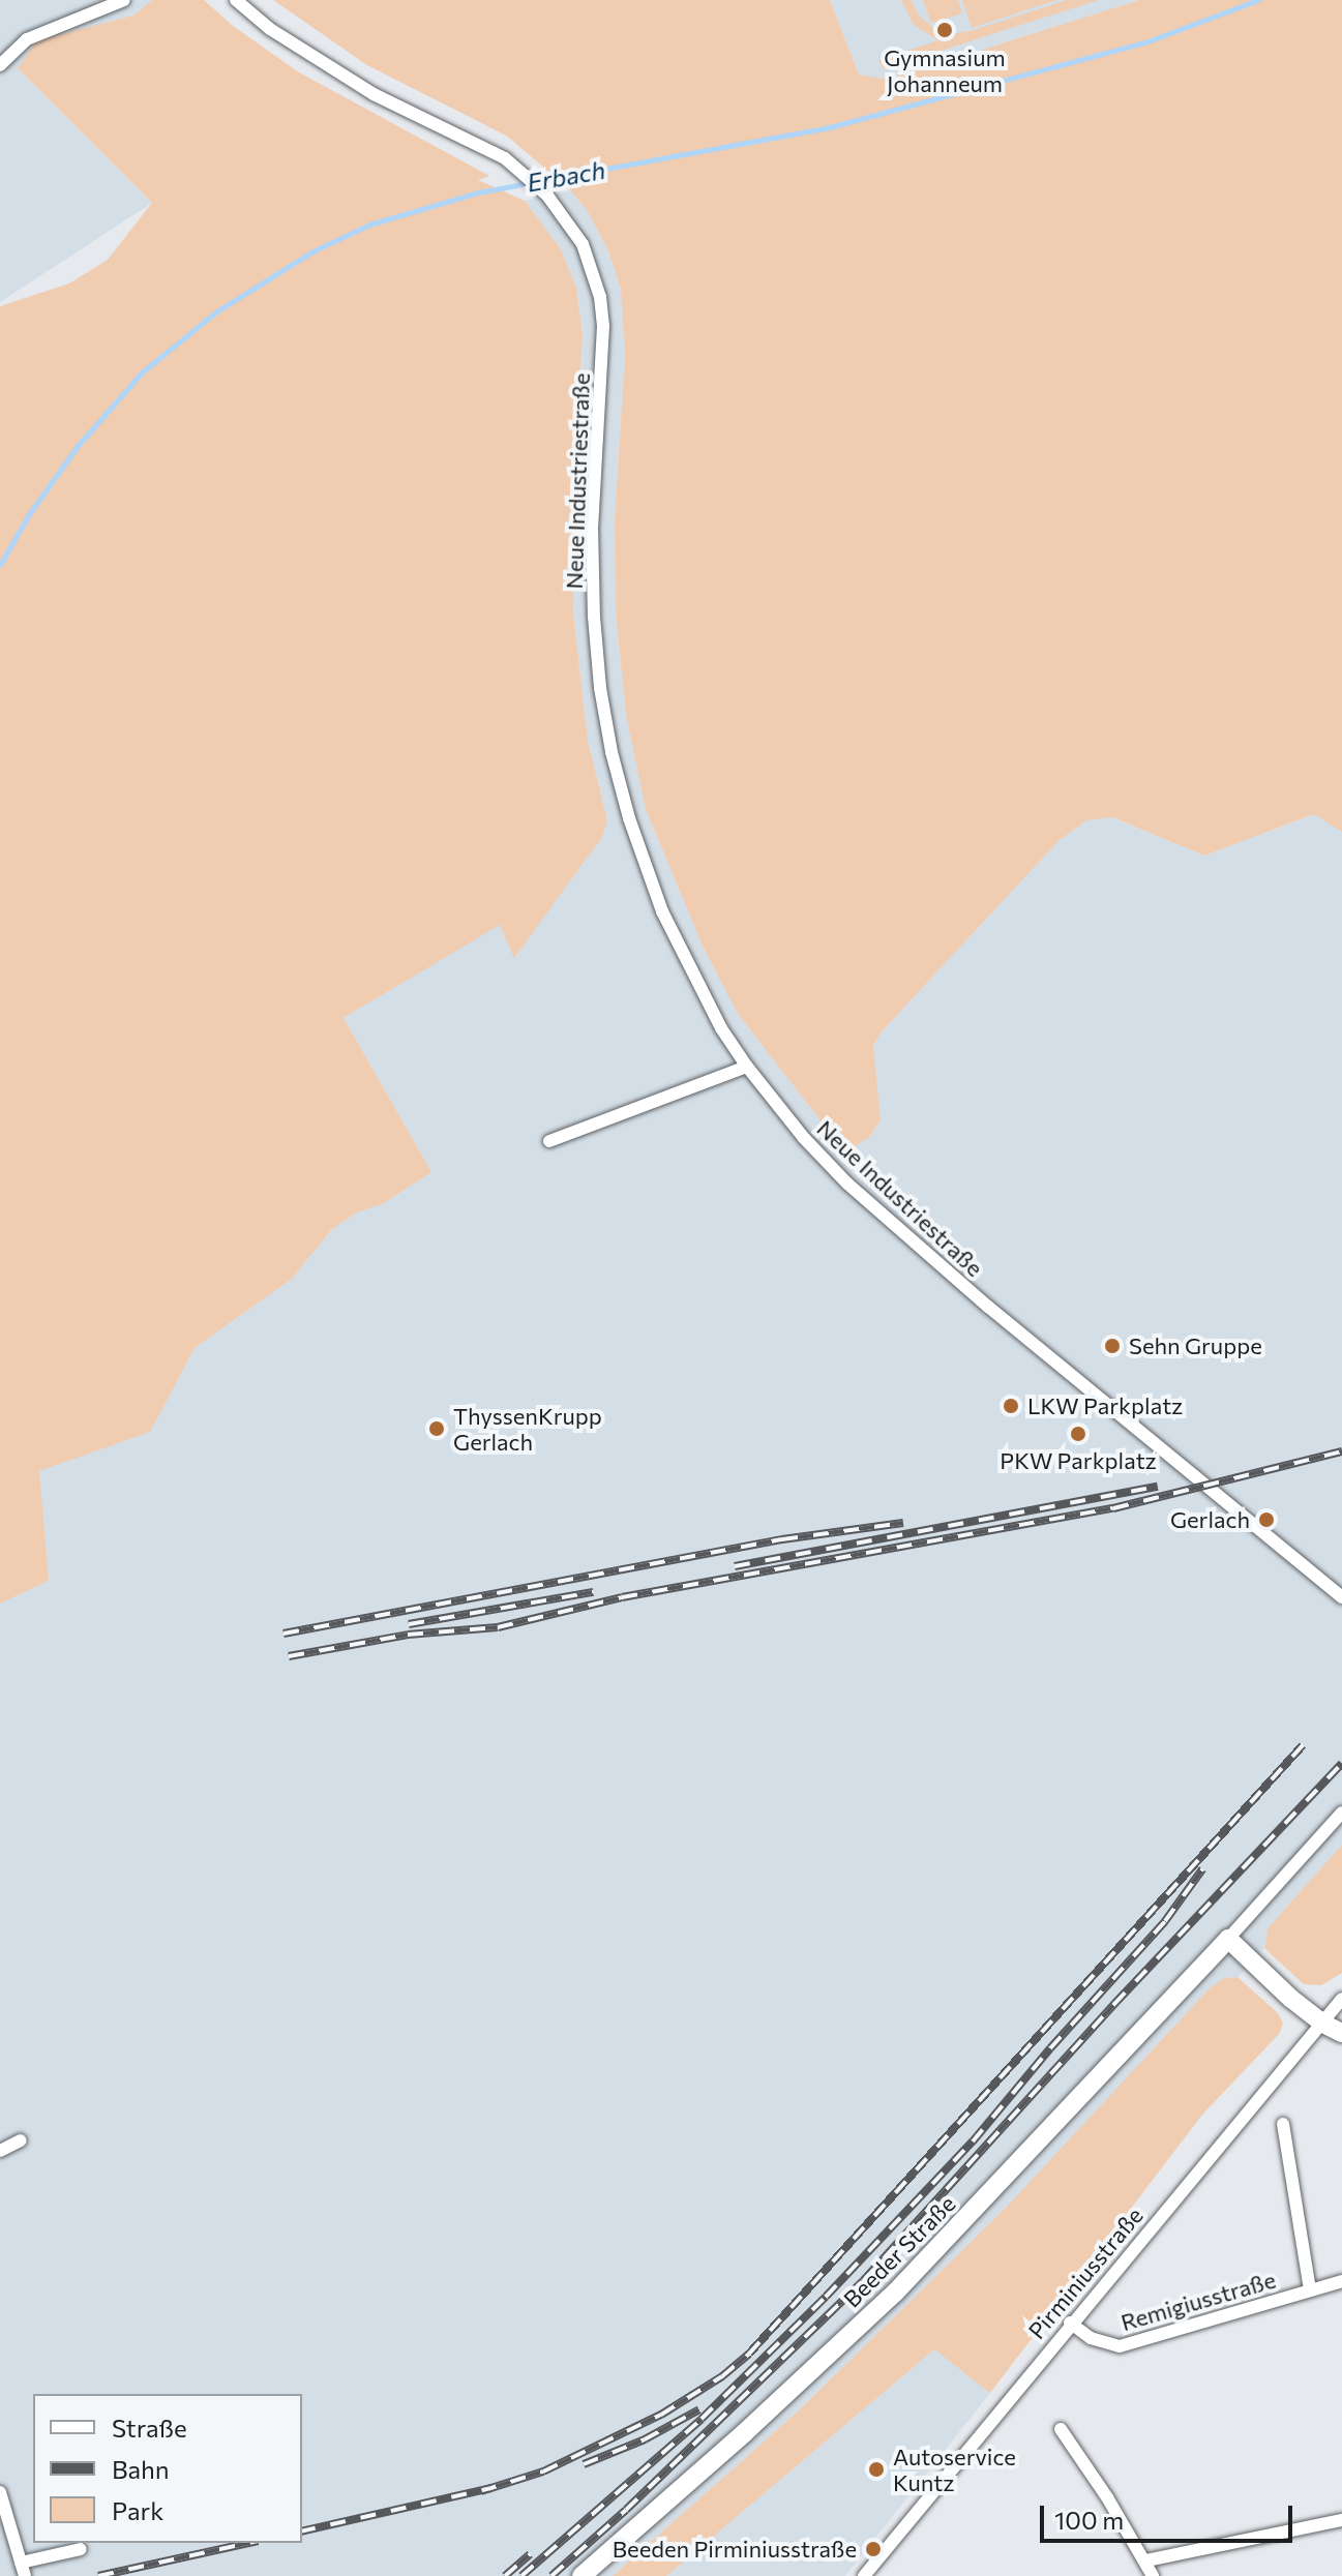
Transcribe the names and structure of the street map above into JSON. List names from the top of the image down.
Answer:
{
  "streets": {
    "street": [
      "Neue Industriestraße",
      "Beeder Straße",
      "Pirminiusstraße",
      "Remigiusstraße"
    ]
  },
  "crossings": [
    ["Pirminiusstraße", "Remigiusstraße"]
  ],
  "water": ["Erbach"],
  "places": [
    "Gymnasium Johanneum",
    "Sehn Gruppe",
    "LKW Parkplatz",
    "ThyssenKrupp Gerlach",
    "PKW Parkplatz",
    "Gerlach",
    "Autoservice Kuntz",
    "Beeden Pirminiusstraße"
  ],
  "legend": ["Straße", "Bahn", "Park"],
  "scale_bar": "100 m"
}
